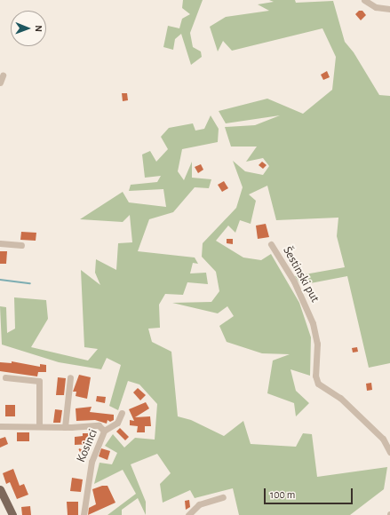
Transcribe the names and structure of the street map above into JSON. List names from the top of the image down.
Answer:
{
  "streets": {
    "street": ["Šestinski put", "Kosinci"]
  },
  "scale_bar": "100 m",
  "north": "right"
}
